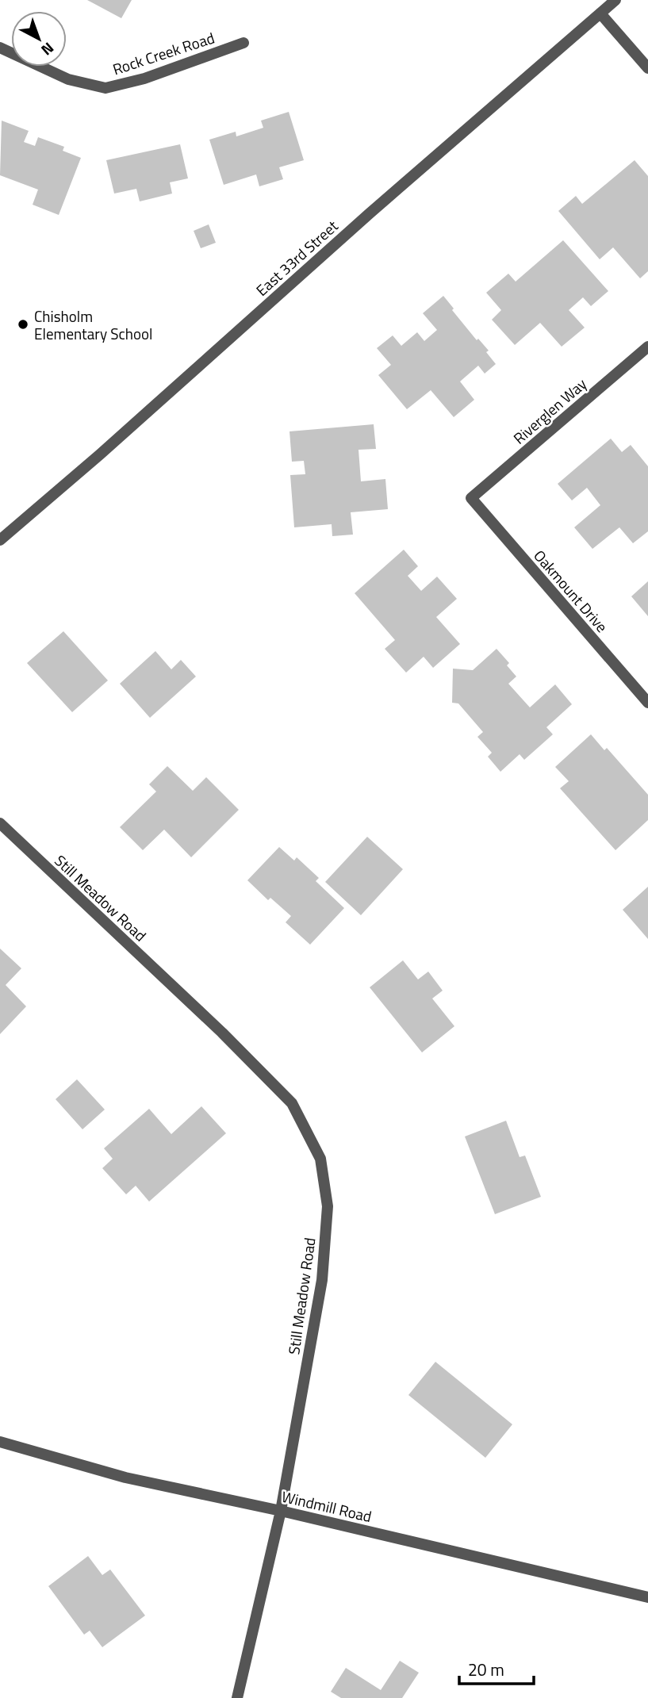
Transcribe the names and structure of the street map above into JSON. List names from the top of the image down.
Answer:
{
  "streets": {
    "street": [
      "Rock Creek Road",
      "East 33rd Street",
      "Riverglen Way",
      "Oakmount Drive",
      "Still Meadow Road",
      "Windmill Road"
    ]
  },
  "crossings": [
    ["Riverglen Way", "Oakmount Drive"],
    ["Still Meadow Road", "Windmill Road"]
  ],
  "places": ["Chisholm Elementary School"],
  "scale_bar": "20 m",
  "north": "bottom right"
}
